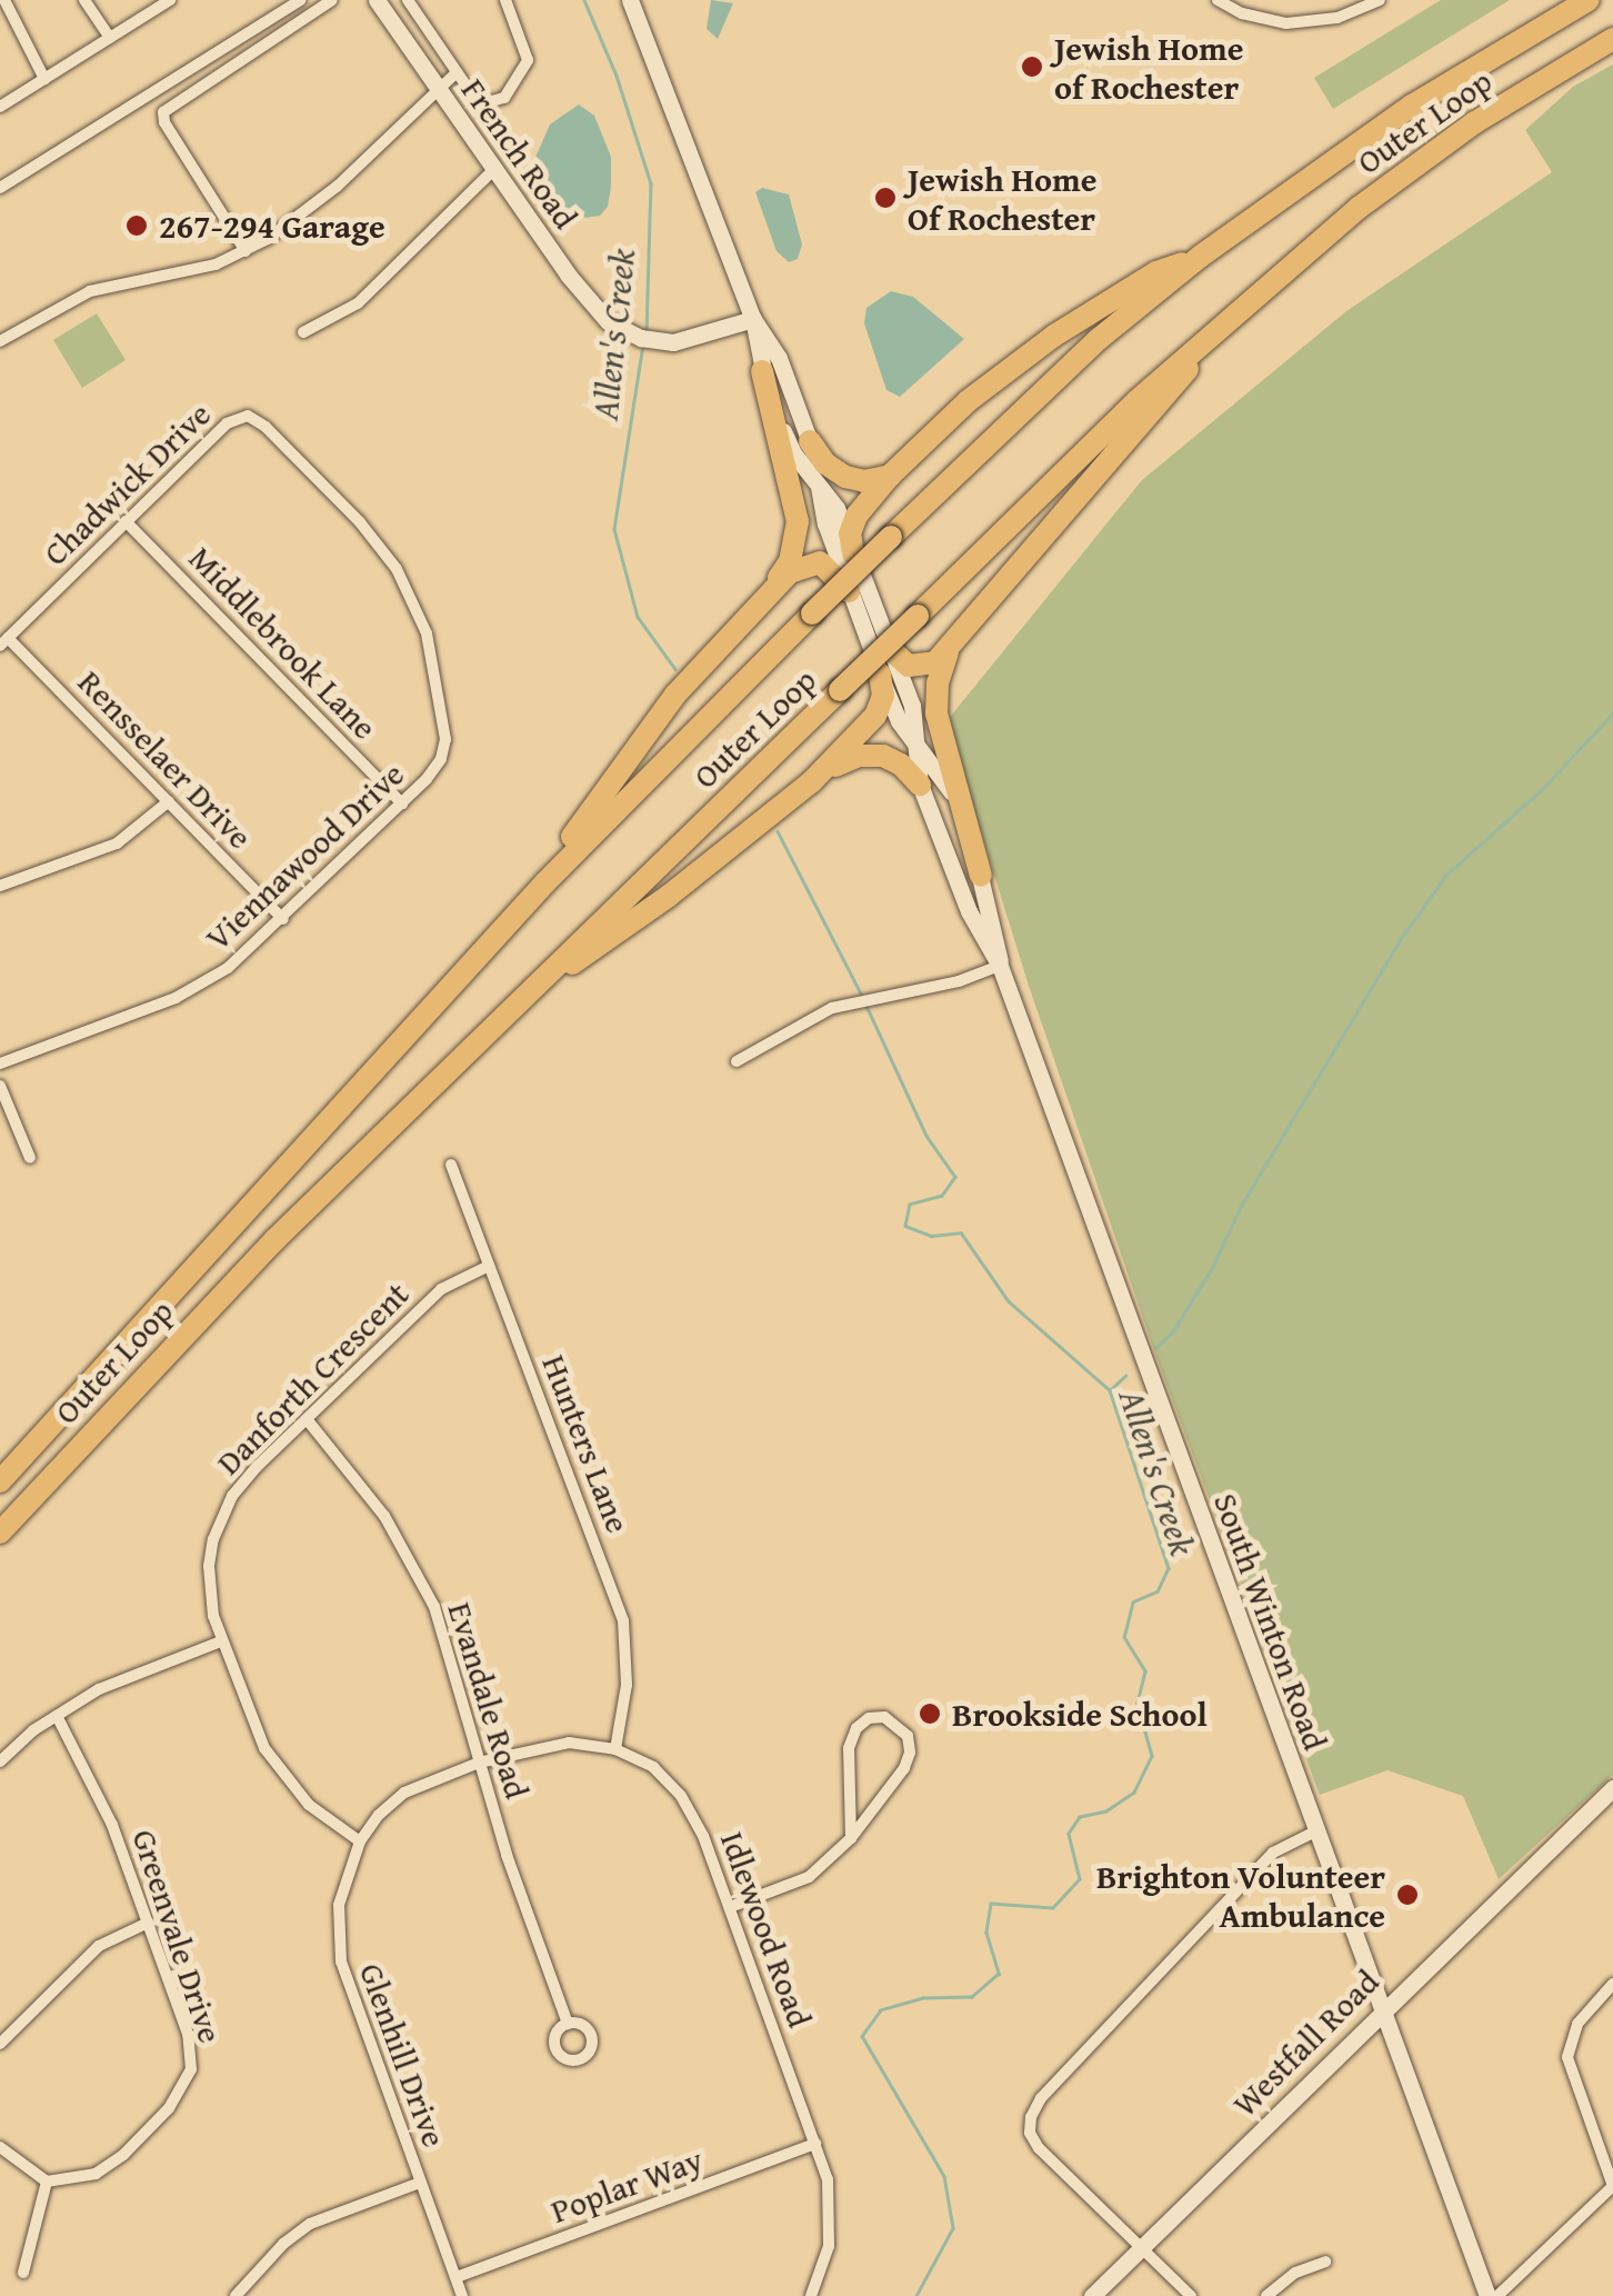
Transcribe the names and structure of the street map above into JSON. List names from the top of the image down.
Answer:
{
  "streets": {
    "highway": ["Outer Loop"],
    "main road": ["French Road", "South Winton Road", "Westfall Road"],
    "street": [
      "Chadwick Drive",
      "Middlebrook Lane",
      "Rensselaer Drive",
      "Viennawood Drive",
      "Danforth Crescent",
      "Hunters Lane",
      "Evandale Road",
      "Idlewood Road",
      "Greenvale Drive",
      "Glenhill Drive",
      "Poplar Way"
    ]
  },
  "crossings": [
    ["French Road", "South Winton Road"],
    ["Chadwick Drive", "Middlebrook Lane"],
    ["Chadwick Drive", "Rensselaer Drive"],
    ["Chadwick Drive", "Viennawood Drive"],
    ["Middlebrook Lane", "Viennawood Drive"],
    ["Rensselaer Drive", "Viennawood Drive"],
    ["Danforth Crescent", "Hunters Lane"],
    ["Danforth Crescent", "Evandale Road"],
    ["Danforth Crescent", "Glenhill Drive"],
    ["Hunters Lane", "Idlewood Road"],
    ["South Winton Road", "Westfall Road"],
    ["Evandale Road", "Idlewood Road"],
    ["Evandale Road", "Glenhill Drive"],
    ["Idlewood Road", "Glenhill Drive"],
    ["Idlewood Road", "Poplar Way"],
    ["Glenhill Drive", "Poplar Way"]
  ],
  "water": ["Allen's Creek"],
  "places": [
    "Jewish Home of Rochester",
    "Jewish Home Of Rochester",
    "267-294 Garage",
    "Brookside School",
    "Brighton Volunteer Ambulance"
  ]
}
